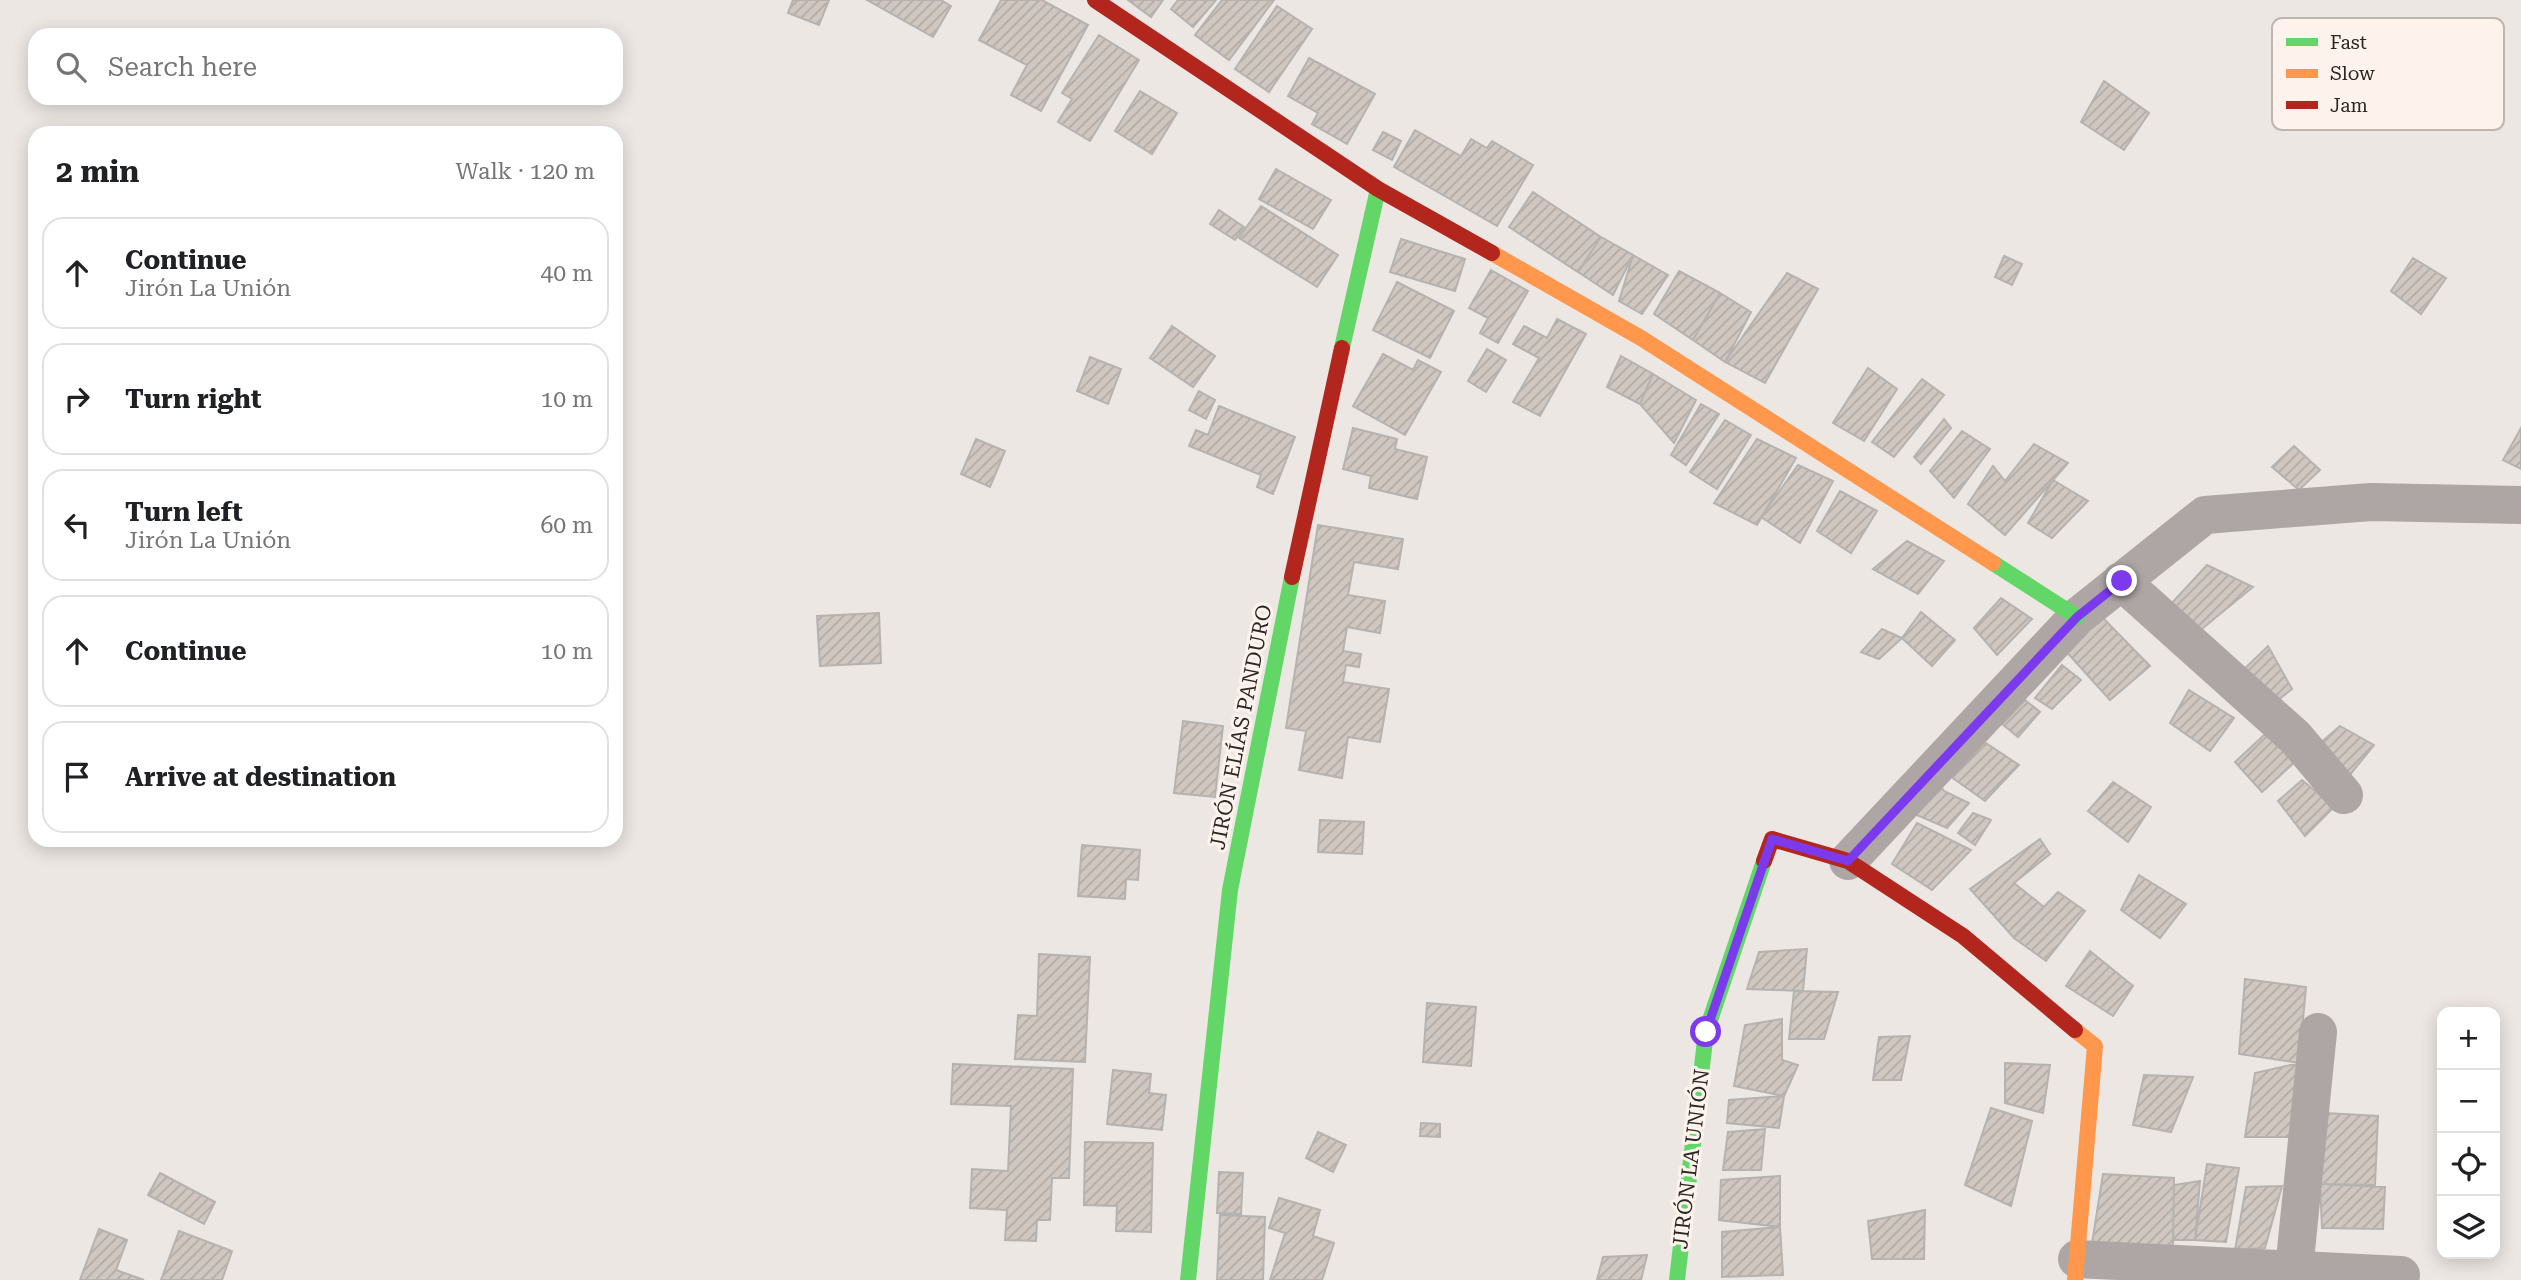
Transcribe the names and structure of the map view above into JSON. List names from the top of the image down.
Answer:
{
  "streets": {
    "street": ["JIRÓN ELÍAS PANDURO", "JIRÓN LA UNIÓN"]
  },
  "legend": ["Fast", "Slow", "Jam"],
  "page": {
    "search": "Search here",
    "heading": ["2 min", "Walk · 120 m"],
    "list": [
      ["Continue", "Jirón La Unión", "40 m"],
      ["Turn right", "10 m"],
      ["Turn left", "Jirón La Unión", "60 m"],
      ["Continue", "10 m"],
      "Arrive at destination"
    ],
    "map_buttons": ["+", "−"]
  }
}
